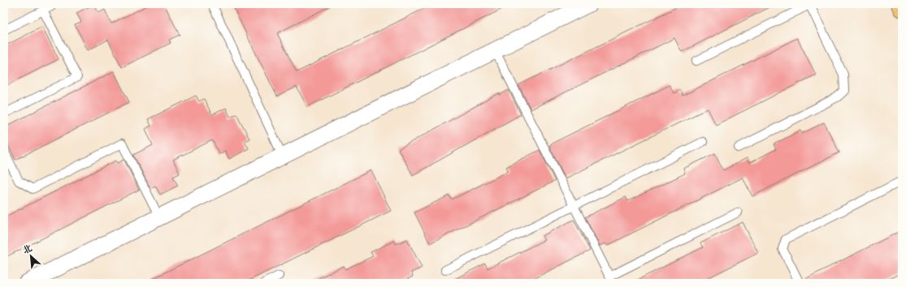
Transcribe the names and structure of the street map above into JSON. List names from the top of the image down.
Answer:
{
  "north": "top left"
}
